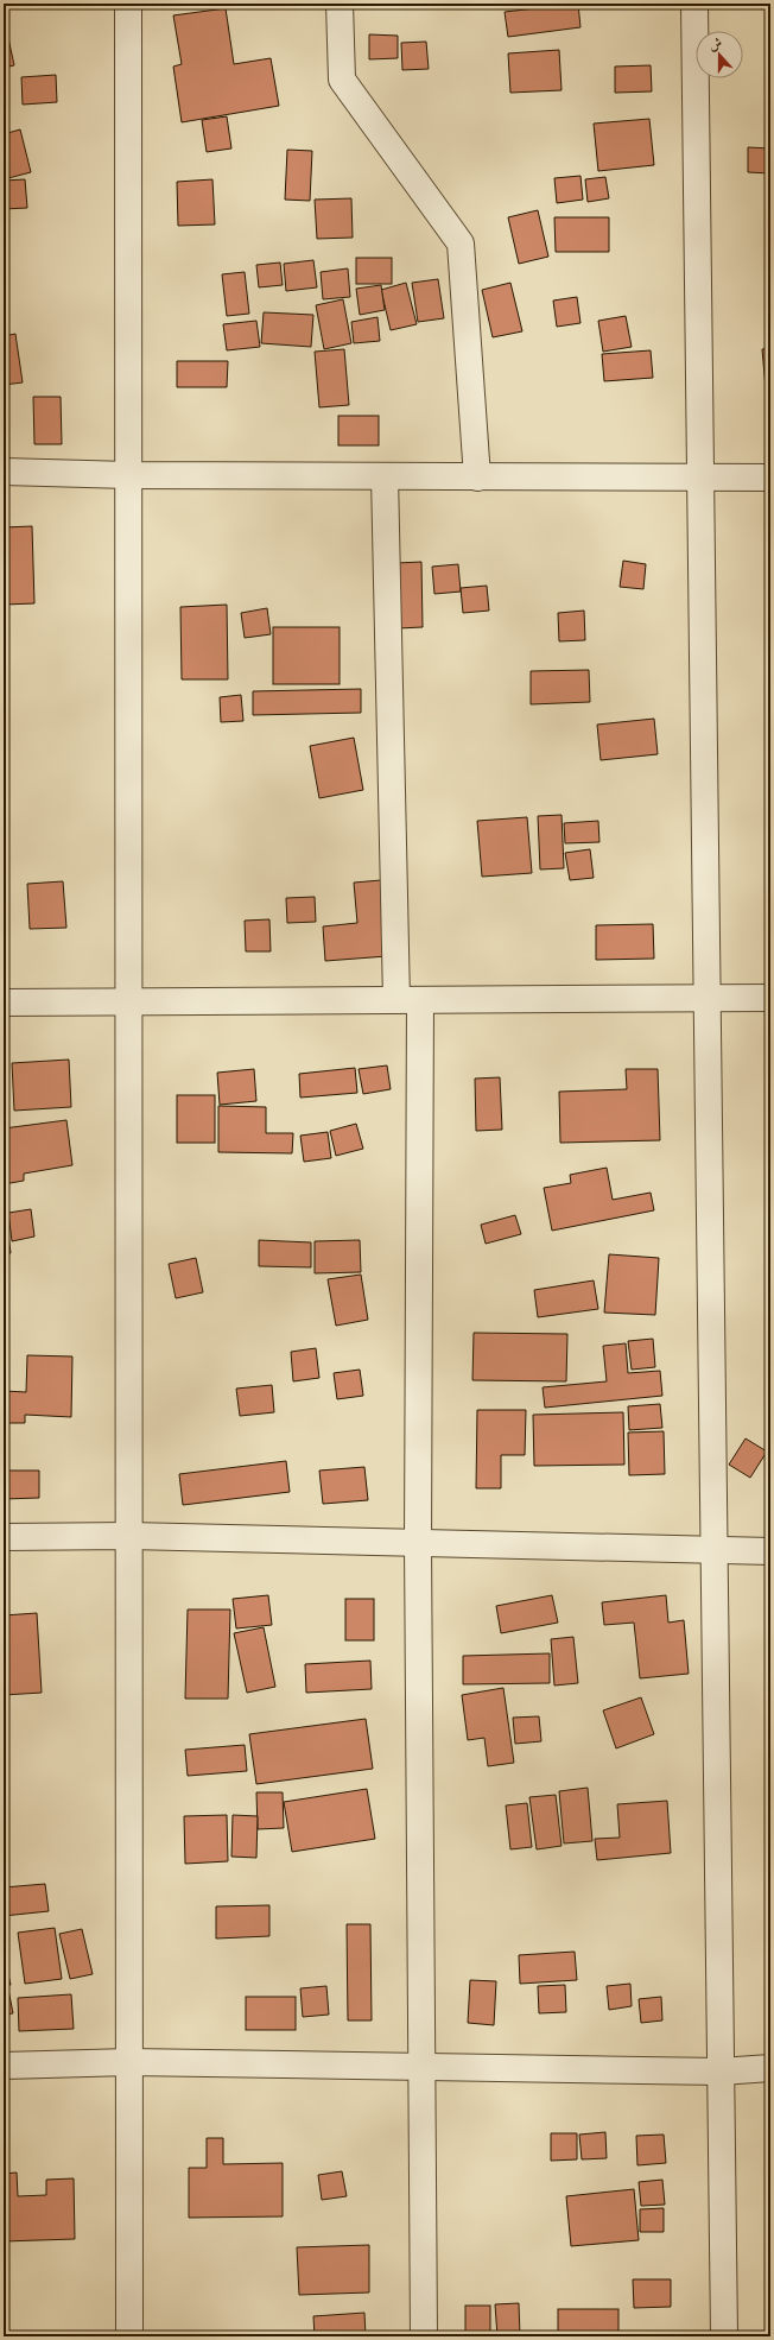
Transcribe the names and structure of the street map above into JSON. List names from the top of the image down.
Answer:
{
  "north": "top"
}
